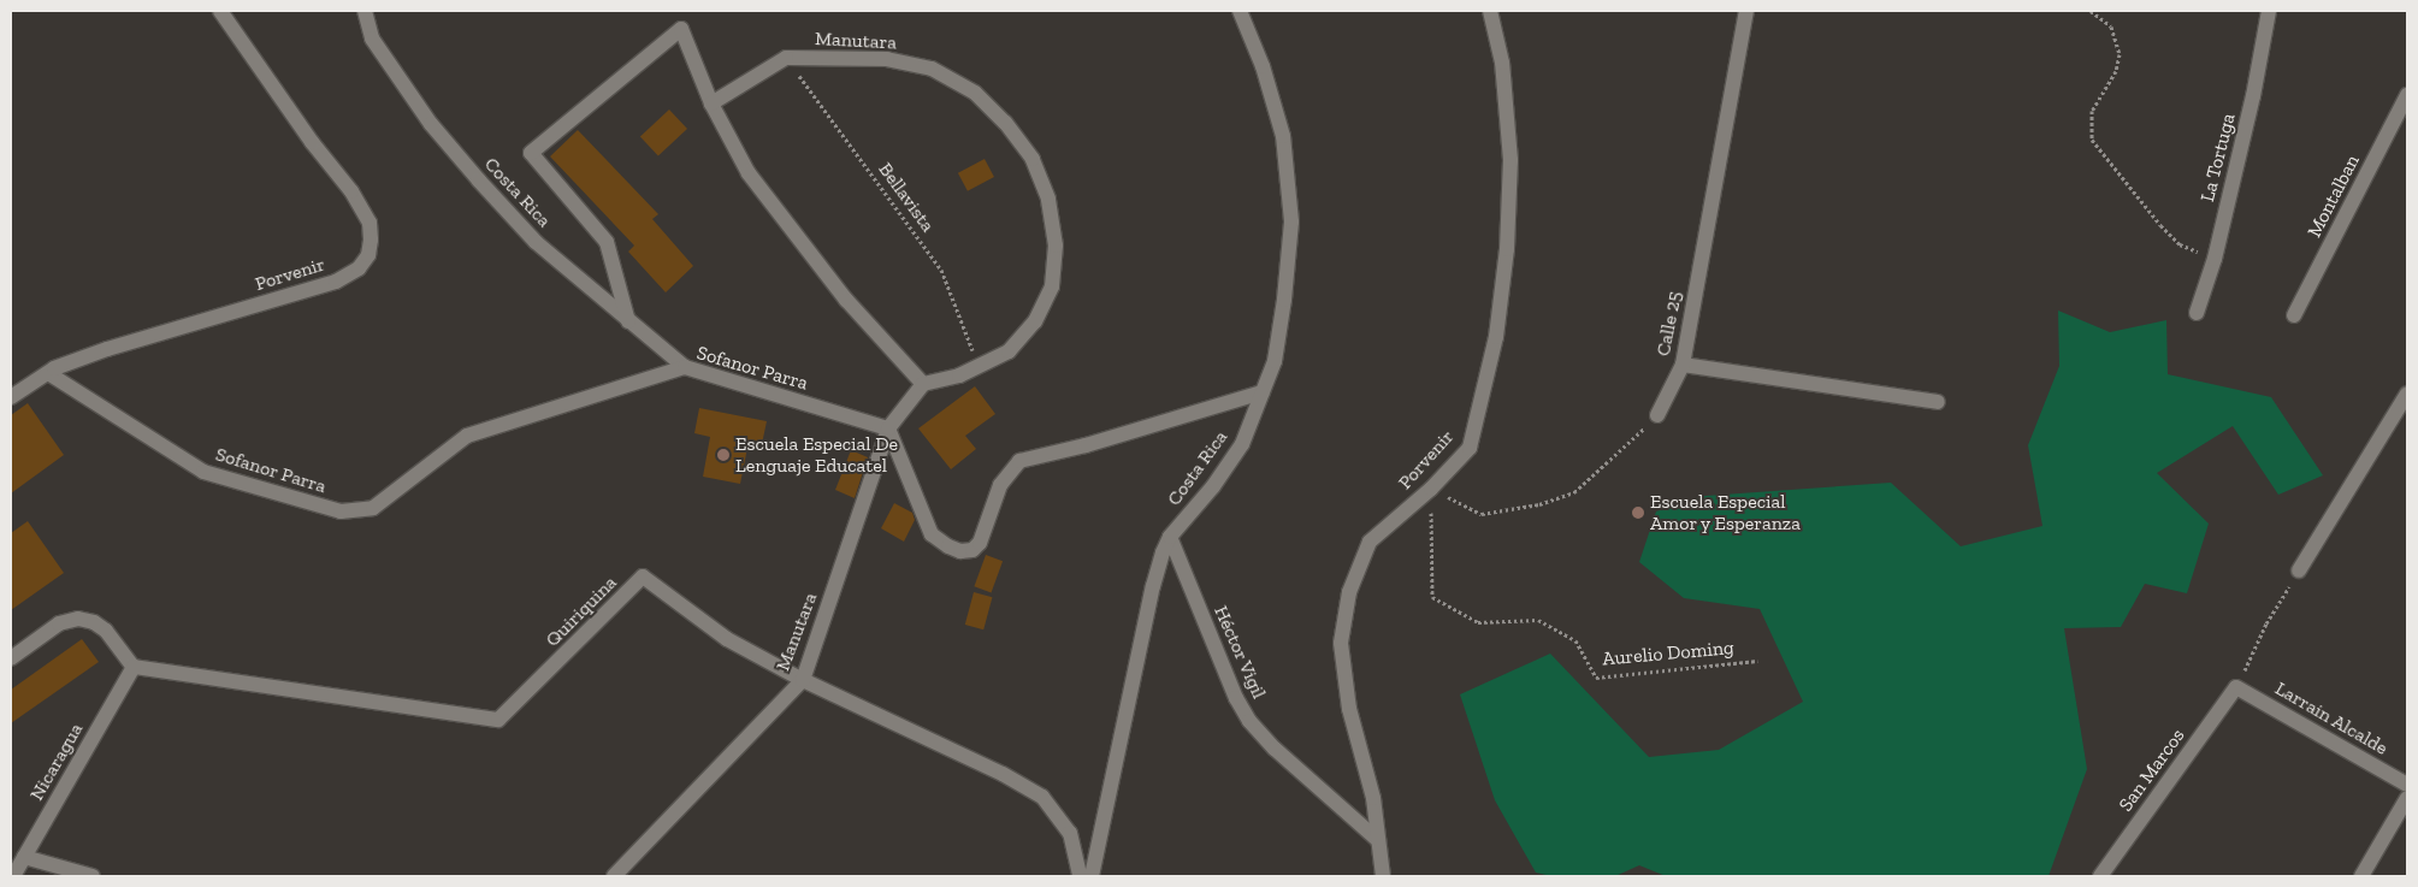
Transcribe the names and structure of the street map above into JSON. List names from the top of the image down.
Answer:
{
  "streets": {
    "street": [
      "Manutara",
      "La Tortuga",
      "Costa Rica",
      "Montalban",
      "Porvenir",
      "Calle 25",
      "Sofanor Parra",
      "Quiriquina",
      "Héctor Vigil",
      "Larrain Alcalde",
      "Nicaragua",
      "San Marcos"
    ],
    "path": ["Bellavista", "Aurelio Doming"]
  },
  "crossings": [
    ["Manutara", "Bellavista"],
    ["Manutara", "Sofanor Parra"],
    ["Manutara", "Quiriquina"],
    ["Costa Rica", "Sofanor Parra"],
    ["Costa Rica", "Héctor Vigil"],
    ["Porvenir", "Sofanor Parra"],
    ["Porvenir", "Héctor Vigil"],
    ["Porvenir", "Aurelio Doming"],
    ["Quiriquina", "Nicaragua"],
    ["Larrain Alcalde", "San Marcos"]
  ],
  "places": ["Escuela Especial De Lenguaje Educatel", "Escuela Especial Amor y Esperanza"]
}
